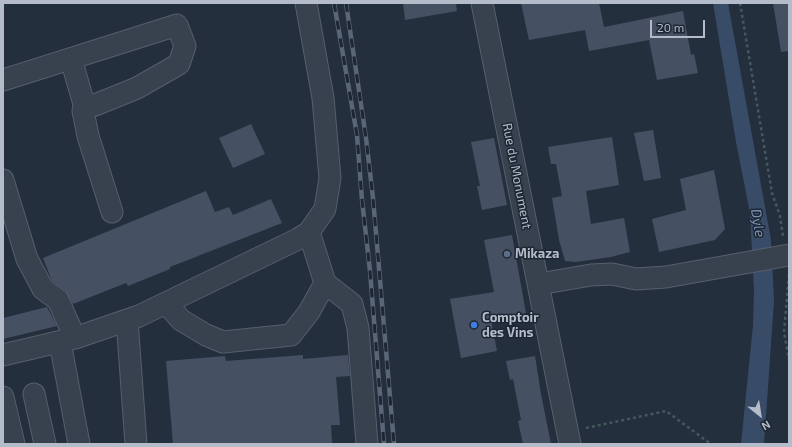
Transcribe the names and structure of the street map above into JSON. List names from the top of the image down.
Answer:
{
  "streets": {
    "street": ["Rue du Monument"]
  },
  "water": ["Dyle"],
  "places": ["Mikaza", "Comptoir des Vins"],
  "scale_bar": "20 m",
  "north": "bottom right"
}
